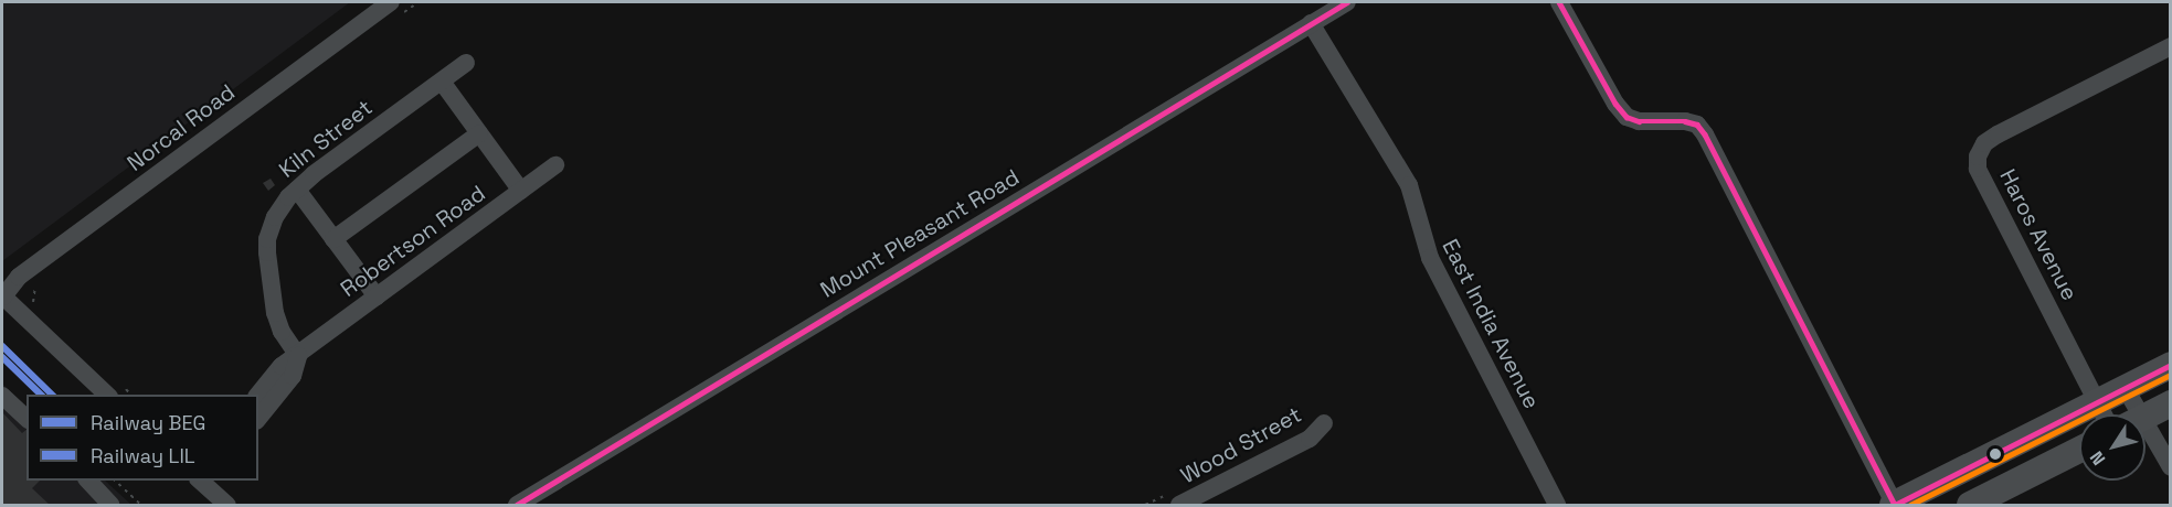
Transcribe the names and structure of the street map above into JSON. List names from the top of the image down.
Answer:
{
  "streets": {
    "street": [
      "Norcal Road",
      "Kiln Street",
      "Mount Pleasant Road",
      "Haros Avenue",
      "Robertson Road",
      "East India Avenue",
      "Wood Street"
    ]
  },
  "crossings": [
    ["Kiln Street", "Robertson Road"],
    ["Mount Pleasant Road", "East India Avenue"]
  ],
  "lines": ["rail line BEG", "rail line LIL"],
  "legend": ["Railway BEG", "Railway LIL"],
  "north": "bottom left"
}
